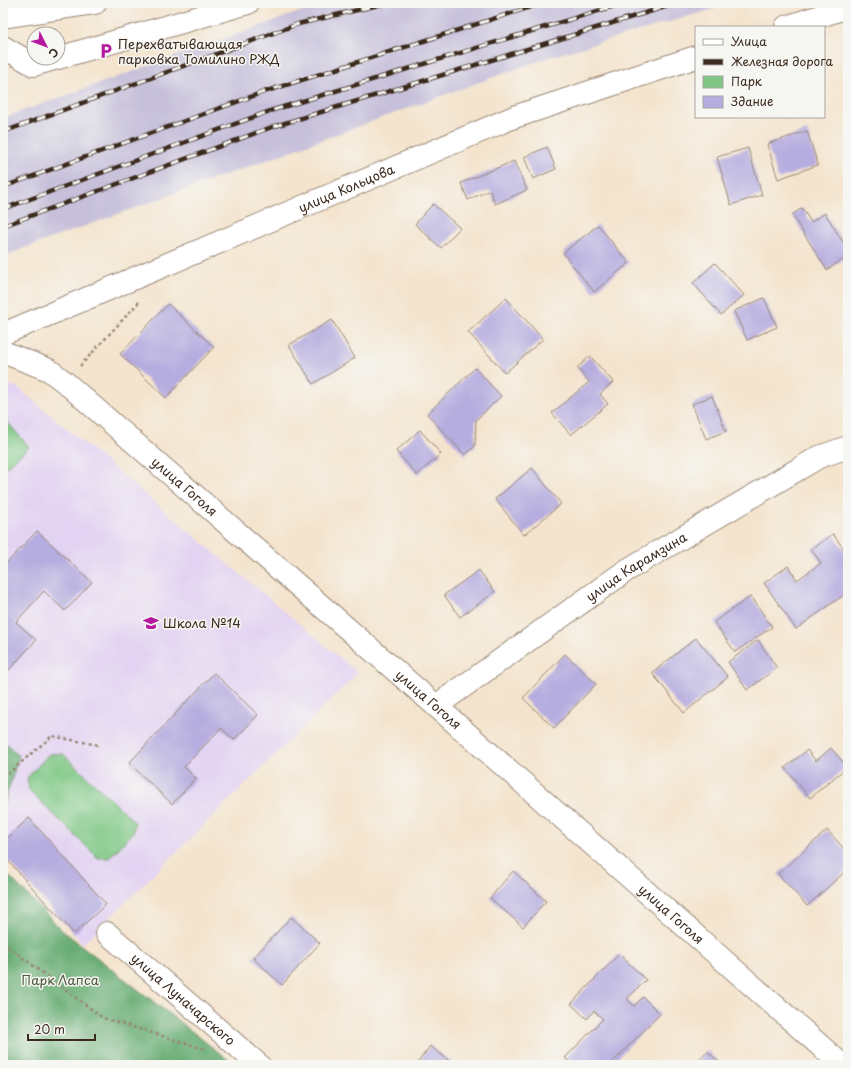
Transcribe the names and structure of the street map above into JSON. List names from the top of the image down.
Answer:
{
  "streets": {
    "street": [
      "улица Кольцова",
      "улица Гоголя",
      "улица Карамзина",
      "улица Луначарского"
    ]
  },
  "crossings": [
    ["улица Гоголя", "улица Карамзина"]
  ],
  "parks": ["Парк Лапса"],
  "places": {
    "parking": ["Перехватывающая парковка Томилино РЖД"],
    "school or university": ["Школа №14"]
  },
  "legend": [
    "Улица",
    "Железная дорога",
    "Парк",
    "Здание"
  ],
  "scale_bar": "20 m",
  "north": "bottom right"
}
